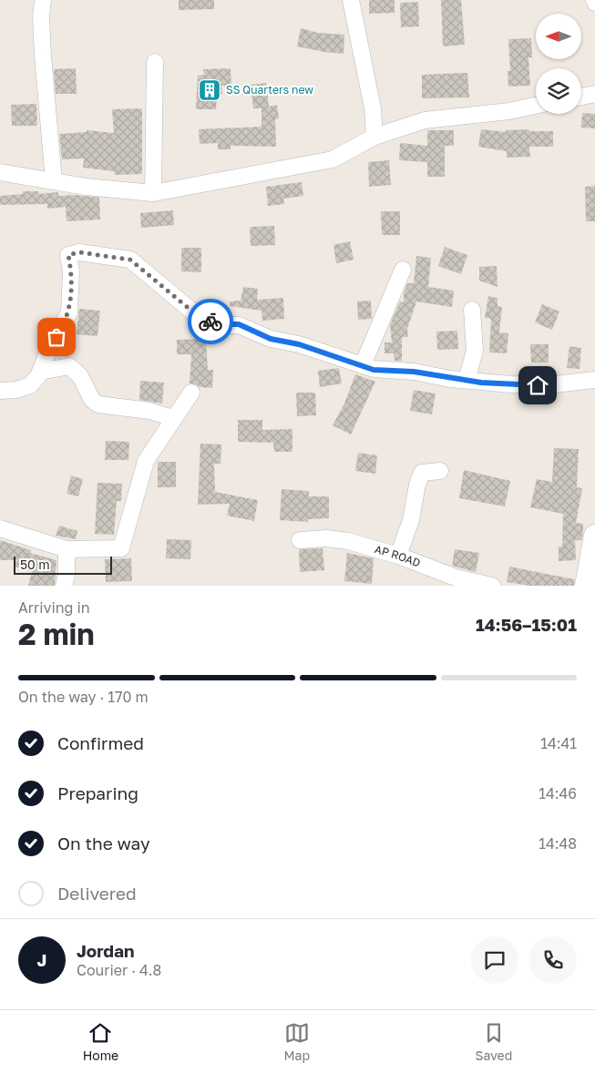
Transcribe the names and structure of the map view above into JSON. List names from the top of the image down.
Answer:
{
  "streets": {
    "street": ["AP ROAD"]
  },
  "places": {
    "building": ["SS Quarters new"]
  },
  "scale_bar": "50 m",
  "north": "left",
  "page": {
    "scale": "50 m",
    "heading": ["2 min", "Arriving in", "14:56–15:01"],
    "panel": ["Jordan", "Courier · 4.8"],
    "bar": "On the way · 170 m",
    "list": [
      ["Confirmed", "14:41"],
      ["Preparing", "14:46"],
      ["On the way", "14:48"],
      "Delivered"
    ],
    "round": "J",
    "tabs": ["Home", "Map", "Saved"]
  }
}
